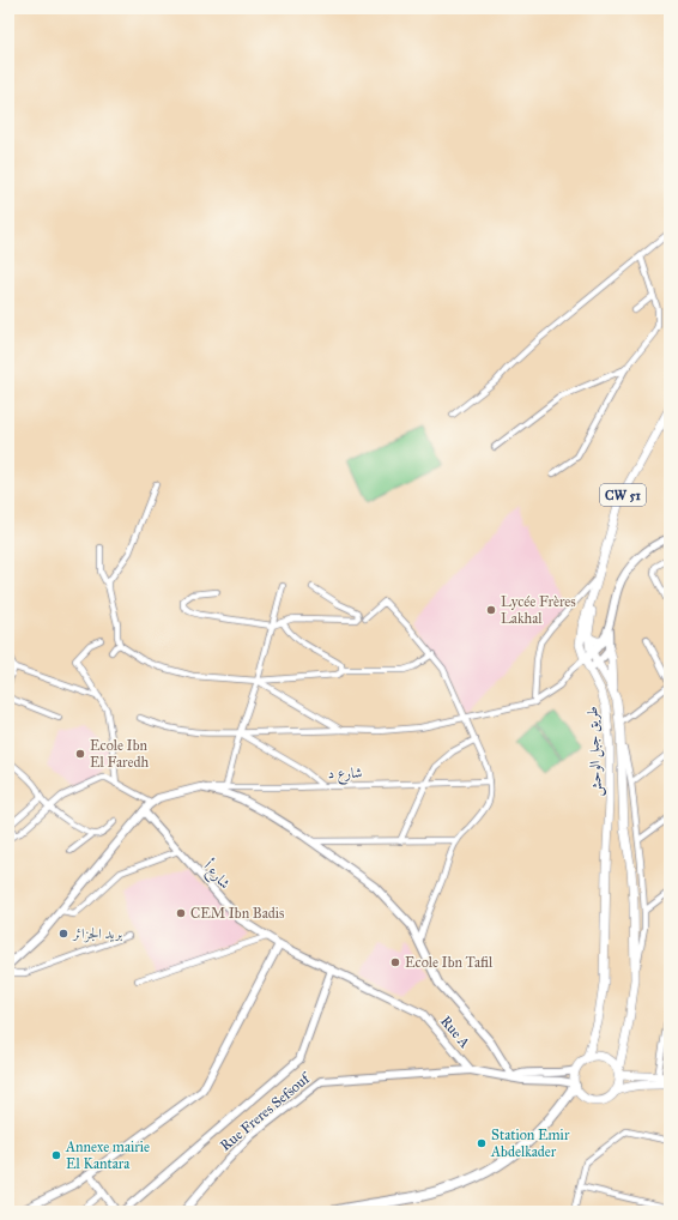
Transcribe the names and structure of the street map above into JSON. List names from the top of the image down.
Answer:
{
  "streets": {
    "main road": [
      "CW 51",
      "طريق جبل الوحش",
      "شارع أ",
      "Rue A",
      "Rue Freres Sefsouf"
    ],
    "street": ["شارع د"]
  },
  "crossings": [
    ["شارع أ", "Rue A"],
    ["Rue A", "Rue Freres Sefsouf"]
  ],
  "places": [
    "Lycée Frères Lakhal",
    "Ecole Ibn El Faredh",
    "CEM Ibn Badis",
    "بريد الجزائر",
    "Ecole Ibn Tafil",
    "Station Emir Abdelkader",
    "Annexe mairie El Kantara"
  ]
}
